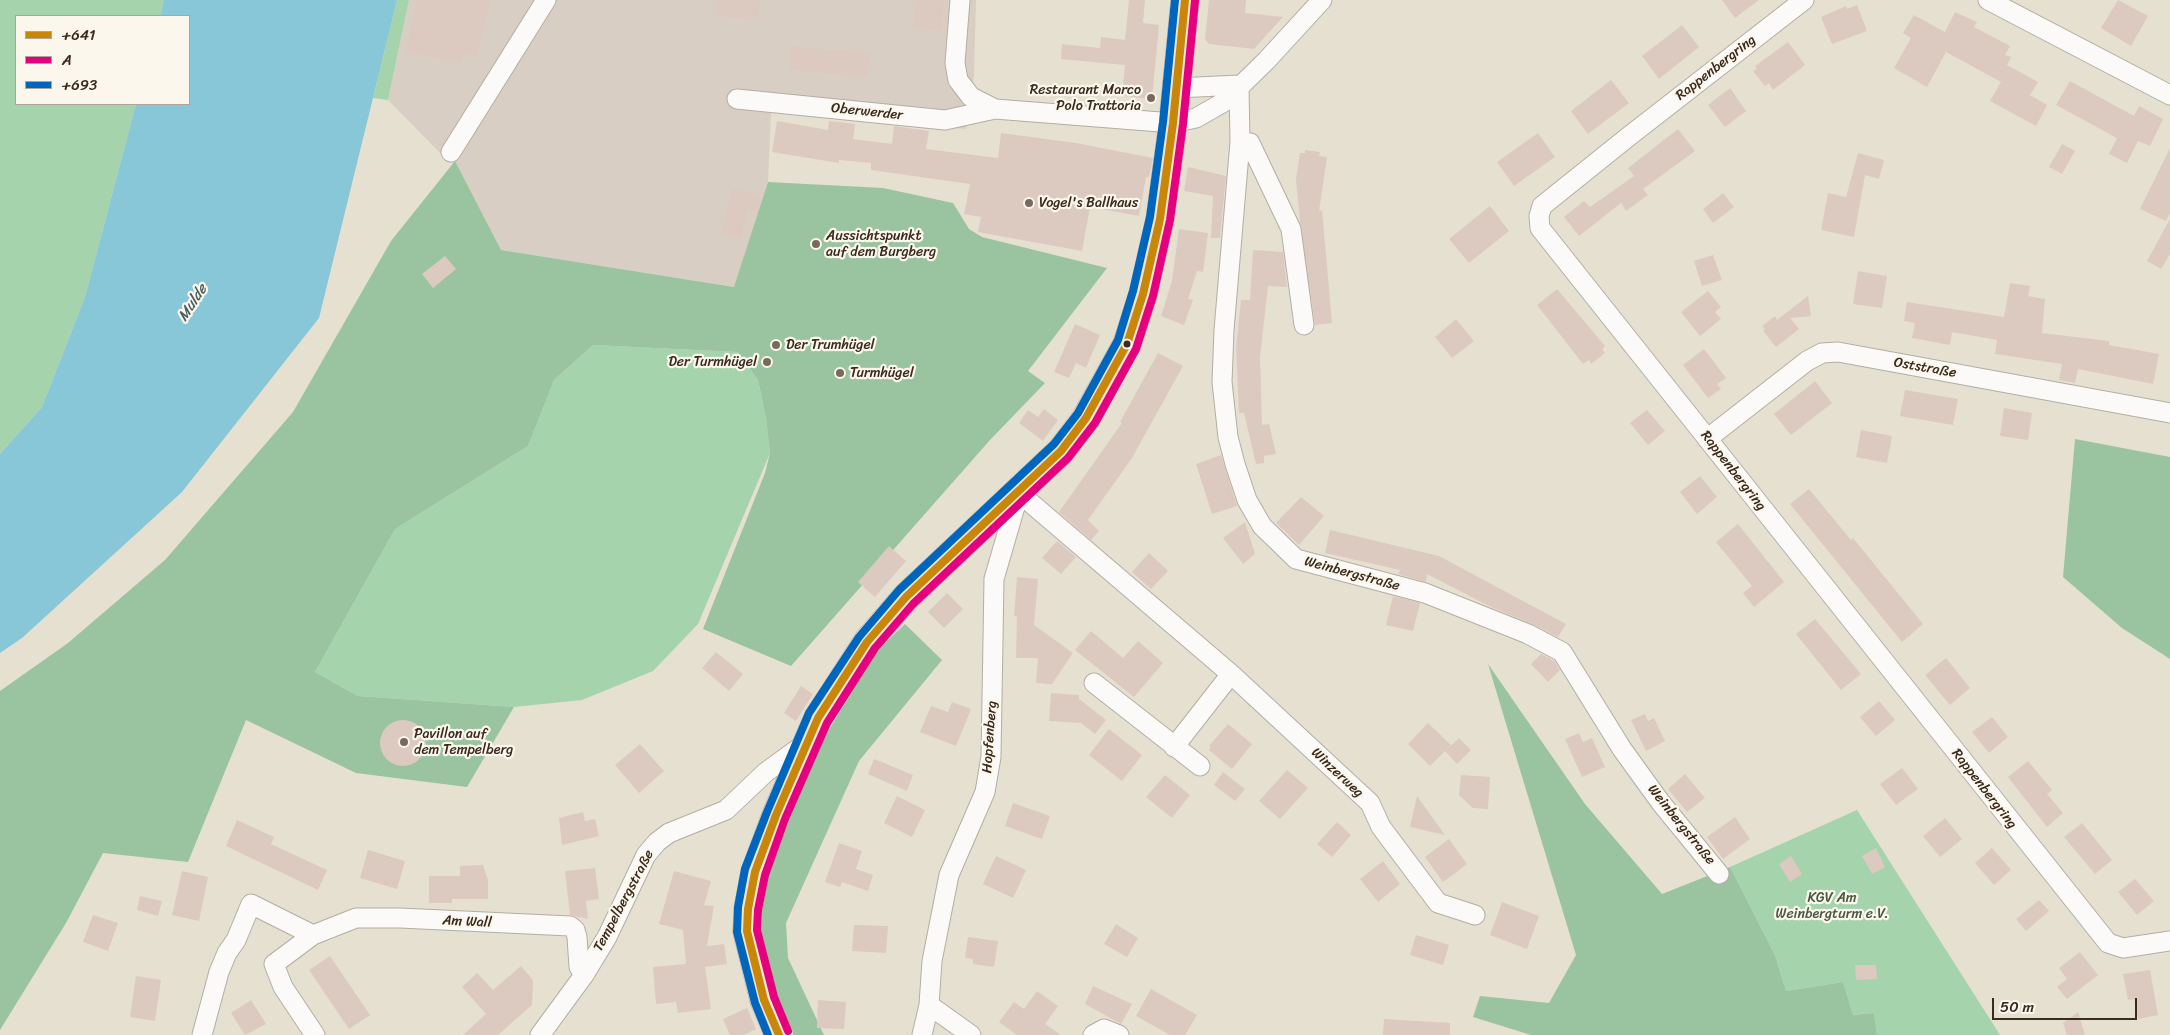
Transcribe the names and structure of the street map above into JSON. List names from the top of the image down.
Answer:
{
  "streets": {
    "street": [
      "Rappenbergring",
      "Oberwerder",
      "Oststraße",
      "Weinbergstraße",
      "Hopfenberg",
      "Winzerweg",
      "Tempelbergstraße",
      "Am Wall"
    ]
  },
  "crossings": [
    ["Rappenbergring", "Oststraße"],
    ["Oberwerder", "Weinbergstraße"],
    ["Hopfenberg", "Winzerweg"],
    ["Tempelbergstraße", "Am Wall"]
  ],
  "water": ["Mulde"],
  "parks": ["KGV Am Weinbergturm e.V."],
  "places": [
    "Restaurant Marco Polo Trattoria",
    "Vogel's Ballhaus",
    "Aussichtspunkt auf dem Burgberg",
    "Der Trumhügel",
    "Der Turmhügel",
    "Turmhügel",
    "Pavillon auf dem Tempelberg"
  ],
  "lines": ["transit line +641", "transit line +693", "transit line A"],
  "legend": ["+641", "A", "+693"],
  "scale_bar": "50 m"
}
